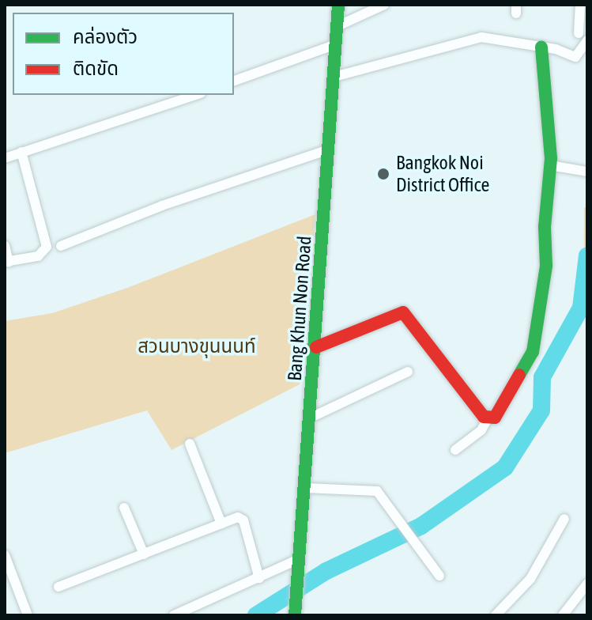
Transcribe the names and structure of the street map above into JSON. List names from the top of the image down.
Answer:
{
  "streets": {
    "street": ["Bang Khun Non Road"]
  },
  "parks": ["สวนบางขุนนนท์"],
  "places": ["Bangkok Noi District Office"],
  "legend": ["คล่องตัว", "ติดขัด"]
}
